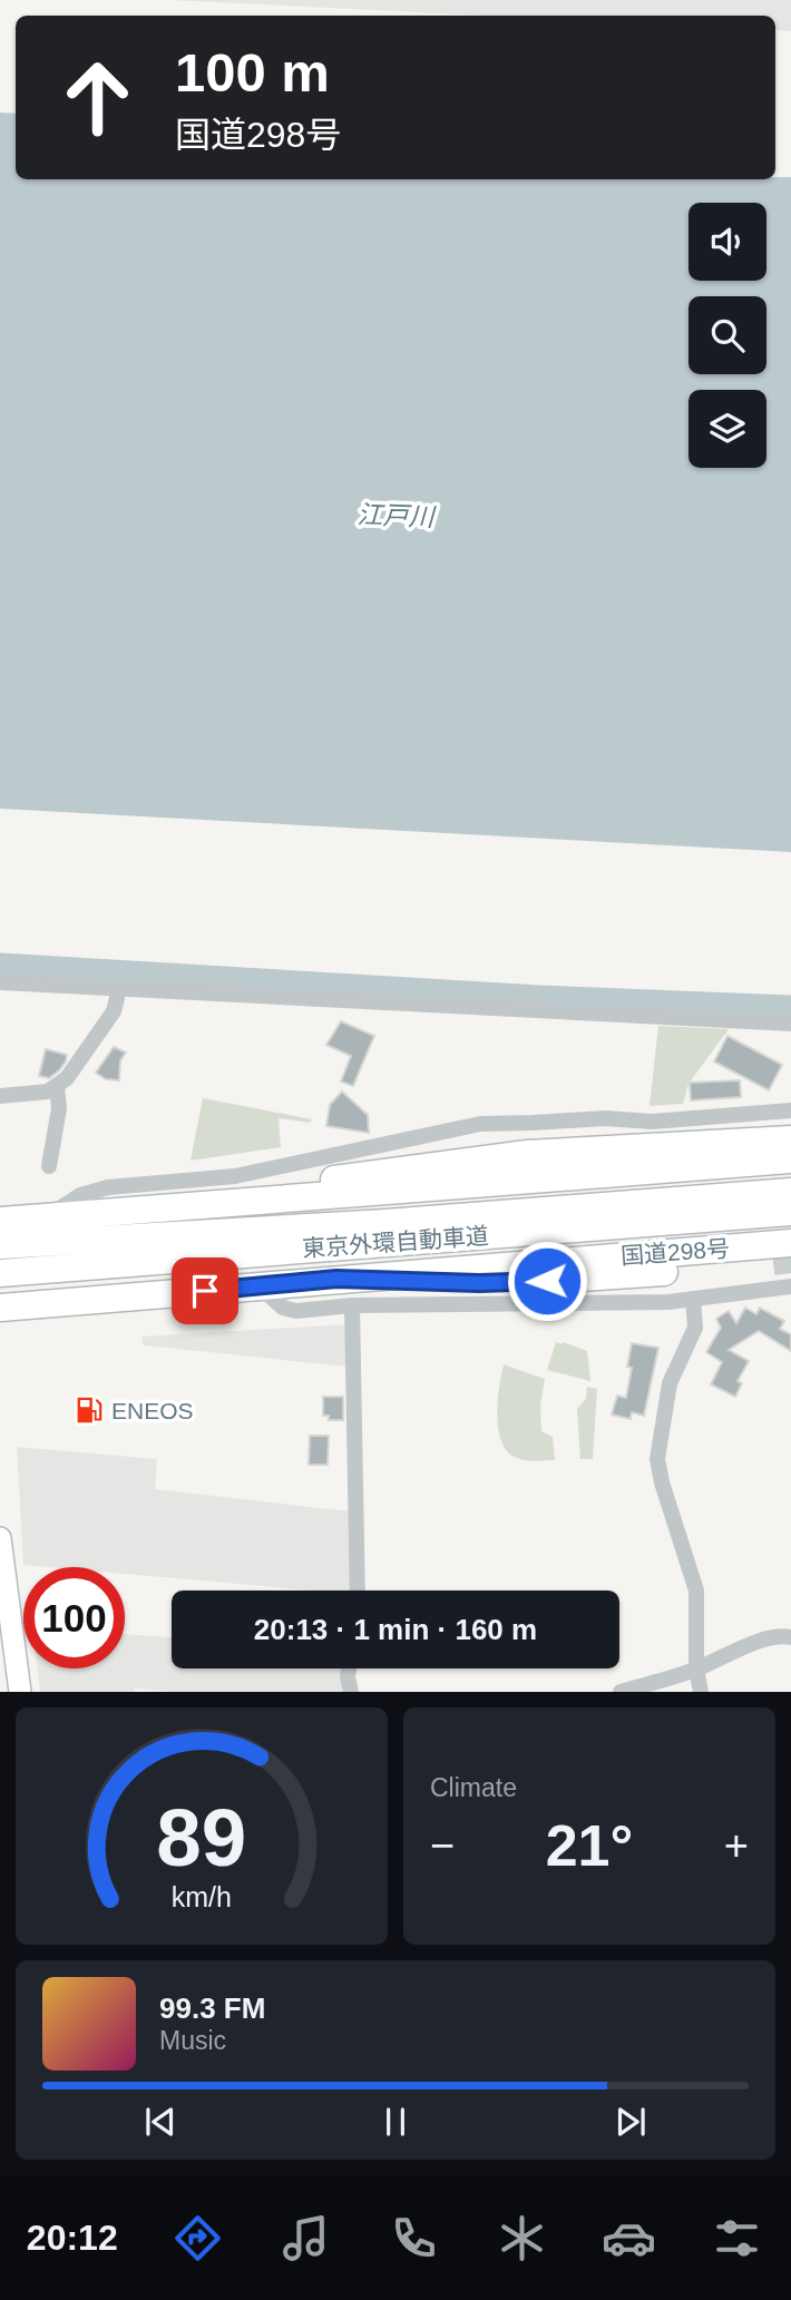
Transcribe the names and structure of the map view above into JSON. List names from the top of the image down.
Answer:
{
  "streets": {
    "highway": ["東京外環自動車道"]
  },
  "water": ["江戸川"],
  "places": {
    "fuel station": ["ENEOS"]
  },
  "page": {
    "turn": ["100 m", "国道298号"],
    "limit": "100",
    "trip": "20:13 · 1 min · 160 m",
    "tile": "Climate",
    "heat": ["−", "21°", "+"],
    "song": ["99.3 FM", "Music"],
    "tabs": "20:12",
    "gauge": ["89", "km/h"]
  }
}
